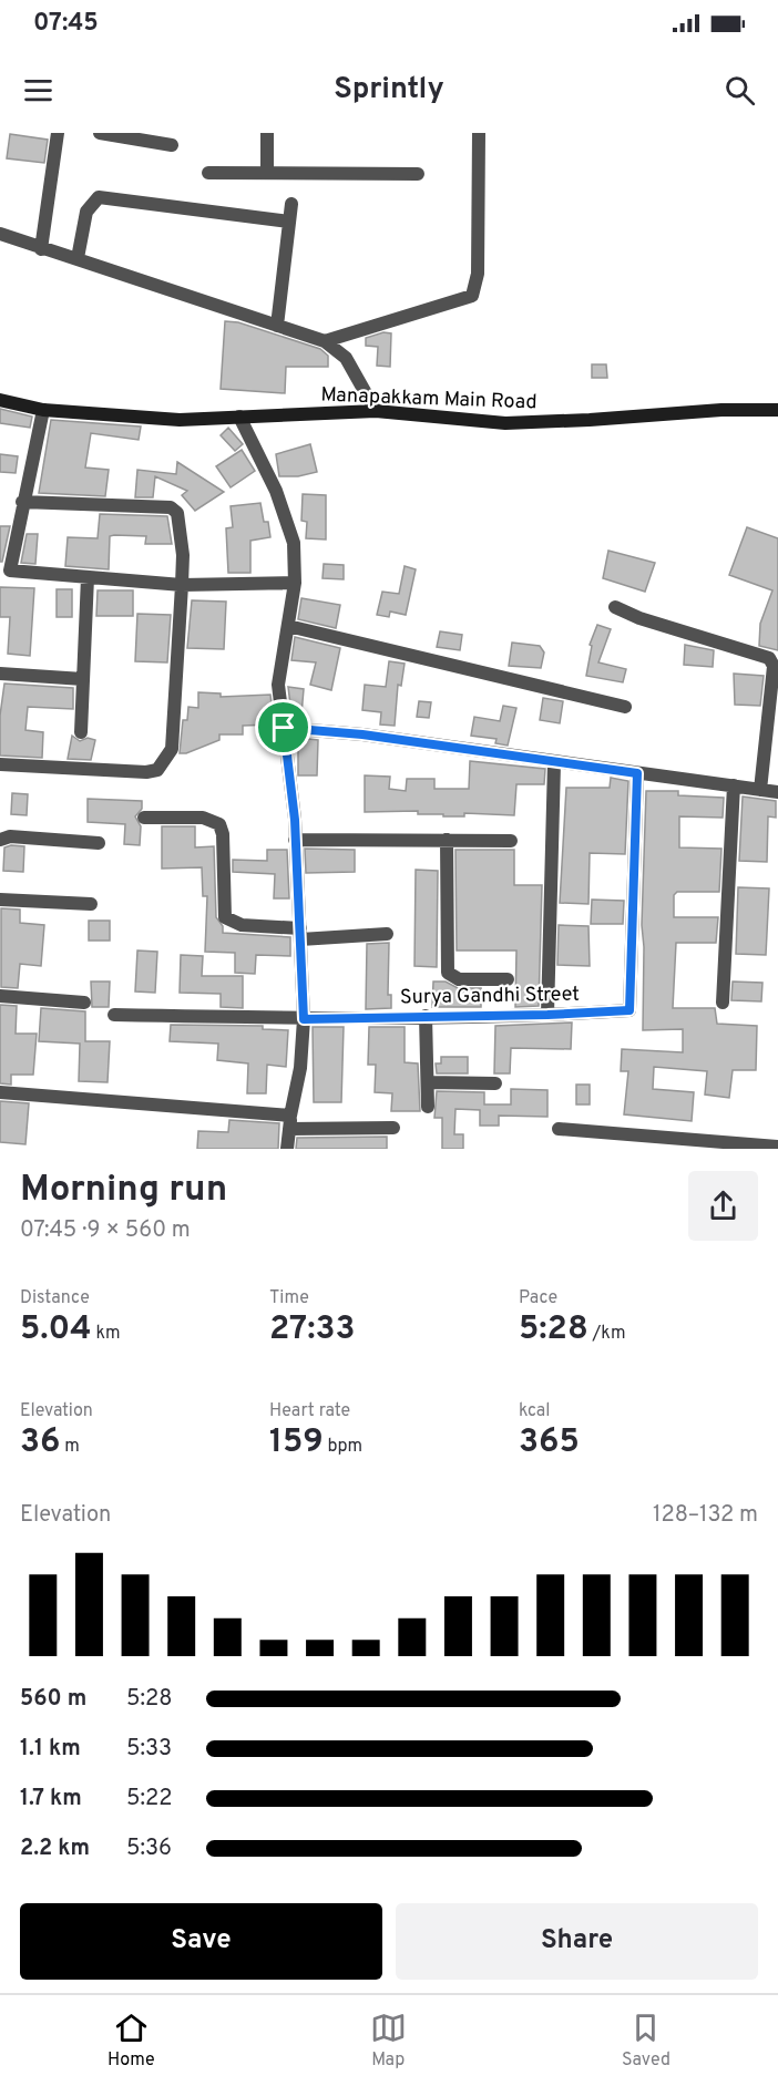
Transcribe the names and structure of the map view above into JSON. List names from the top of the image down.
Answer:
{
  "streets": {
    "main road": ["Manapakkam Main Road"],
    "street": ["Surya Gandhi Street"]
  },
  "page": {
    "status": "07:45",
    "header": "Sprintly",
    "heading": ["Morning run", "07:45 · 9 × 560 m"],
    "stats": [
      ["Distance", "5.04 km"],
      ["Time", "27:33"],
      ["Pace", "5:28 /km"],
      ["Elevation", "36 m"],
      ["Heart rate", "159 bpm"],
      ["kcal", "365"]
    ],
    "chart": ["Elevation", "128–132 m"],
    "list": [
      {
        "name": "560 m",
        "note": "5:28"
      },
      {
        "name": "1.1 km",
        "note": "5:33"
      },
      {
        "name": "1.7 km",
        "note": "5:22"
      },
      {
        "name": "2.2 km",
        "note": "5:36"
      }
    ],
    "buttons": ["Save", "Share"],
    "tabs": ["Home", "Map", "Saved"]
  }
}
